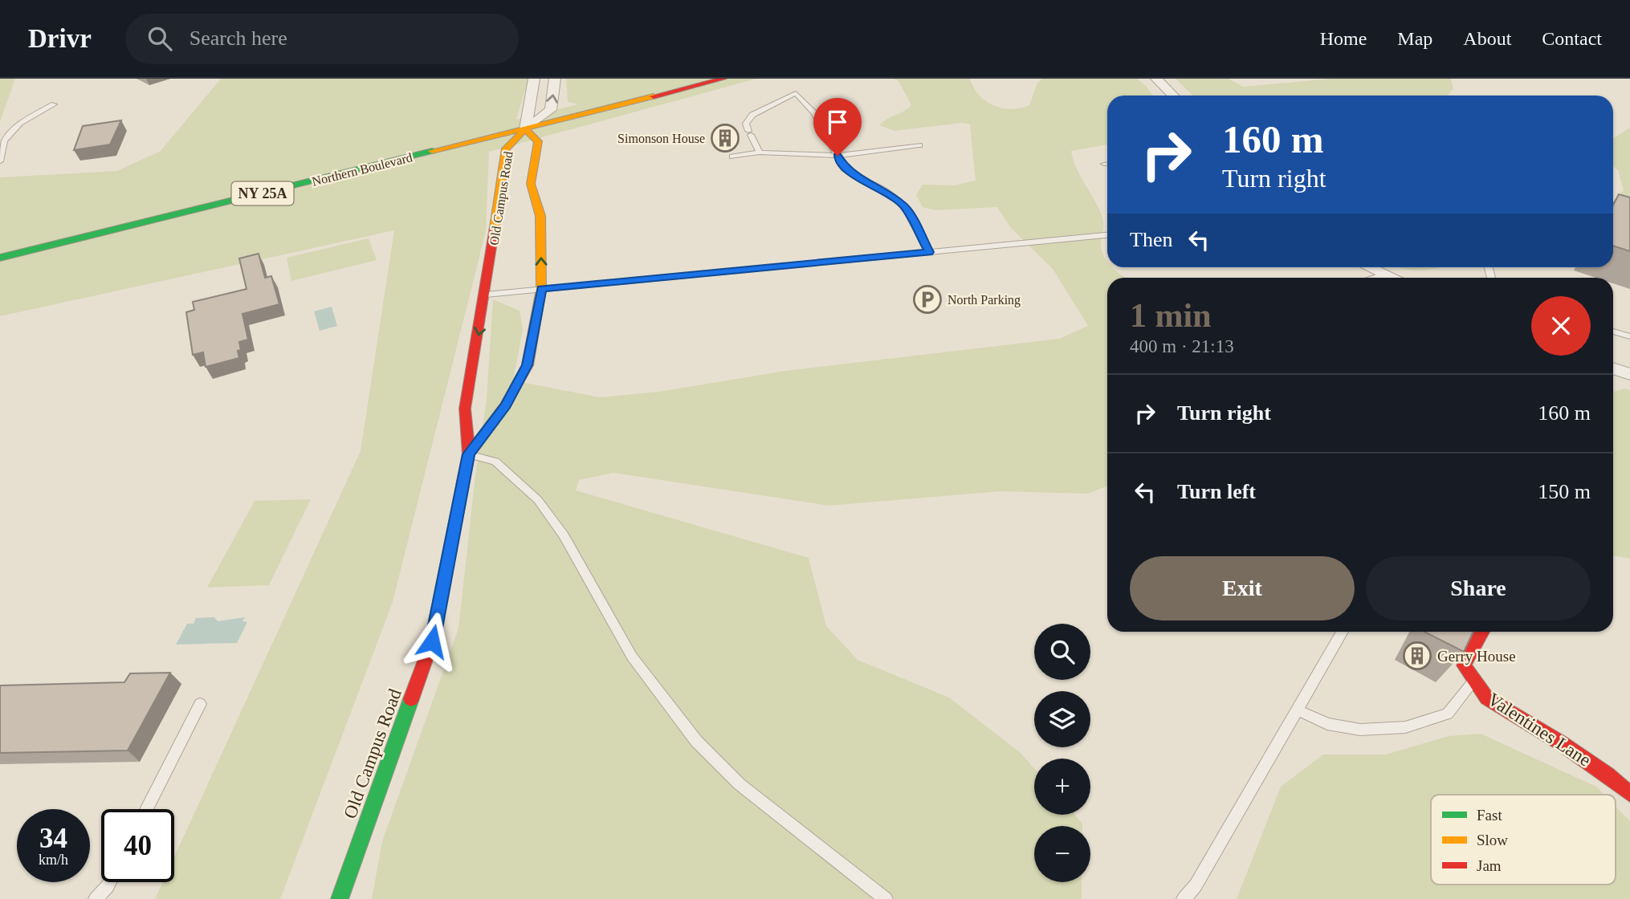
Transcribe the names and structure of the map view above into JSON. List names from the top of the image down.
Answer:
{
  "streets": {
    "street": [
      "Northern Boulevard",
      "NY 25A",
      "Old Campus Road",
      "Valentines Lane"
    ]
  },
  "crossings": [
    ["Northern Boulevard", "Old Campus Road"]
  ],
  "places": {
    "building": ["Simonson House", "Gerry House"],
    "parking": ["North Parking"]
  },
  "legend": ["Fast", "Slow", "Jam"],
  "page": {
    "header": "Drivr",
    "search": "Search here",
    "nav": [
      "Home",
      "Map",
      "About",
      "Contact"
    ],
    "turn": ["160 m", "Turn right"],
    "then": "Then",
    "heading": ["1 min", "400 m · 21:13"],
    "list": [
      {
        "name": "Turn right",
        "value": "160 m"
      },
      {
        "name": "Turn left",
        "value": "150 m"
      }
    ],
    "buttons": ["Exit", "Share"],
    "map_buttons": ["+", "−"],
    "speed": "34 km/h",
    "limit": "40"
  }
}
